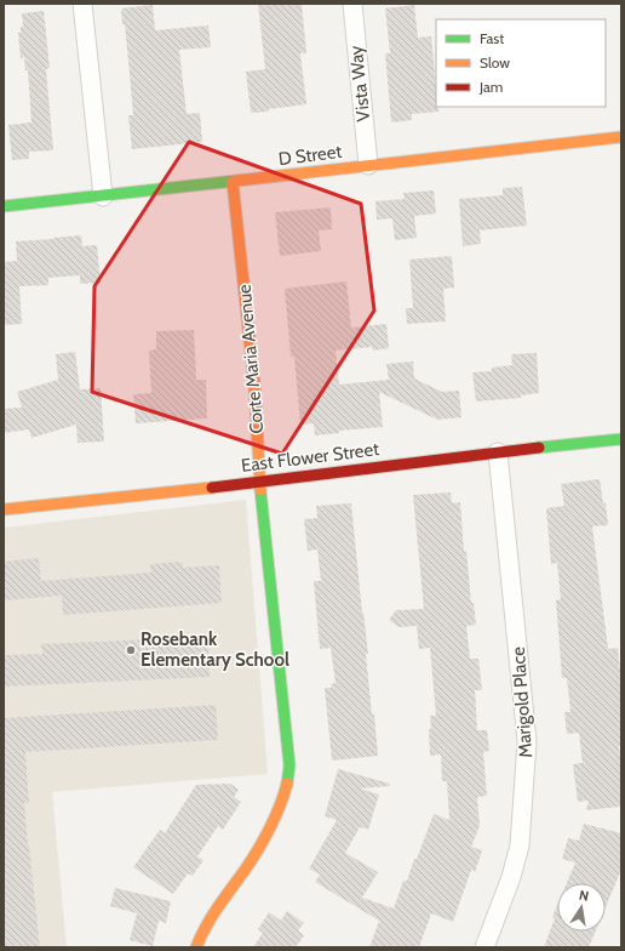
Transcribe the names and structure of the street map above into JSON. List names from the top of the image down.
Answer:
{
  "streets": {
    "street": [
      "Vista Way",
      "D Street",
      "Corte Maria Avenue",
      "East Flower Street",
      "Marigold Place"
    ]
  },
  "crossings": [
    ["Vista Way", "D Street"],
    ["D Street", "Corte Maria Avenue"],
    ["Corte Maria Avenue", "East Flower Street"],
    ["East Flower Street", "Marigold Place"]
  ],
  "places": ["Rosebank Elementary School"],
  "legend": ["Fast", "Slow", "Jam"],
  "north": "top"
}
